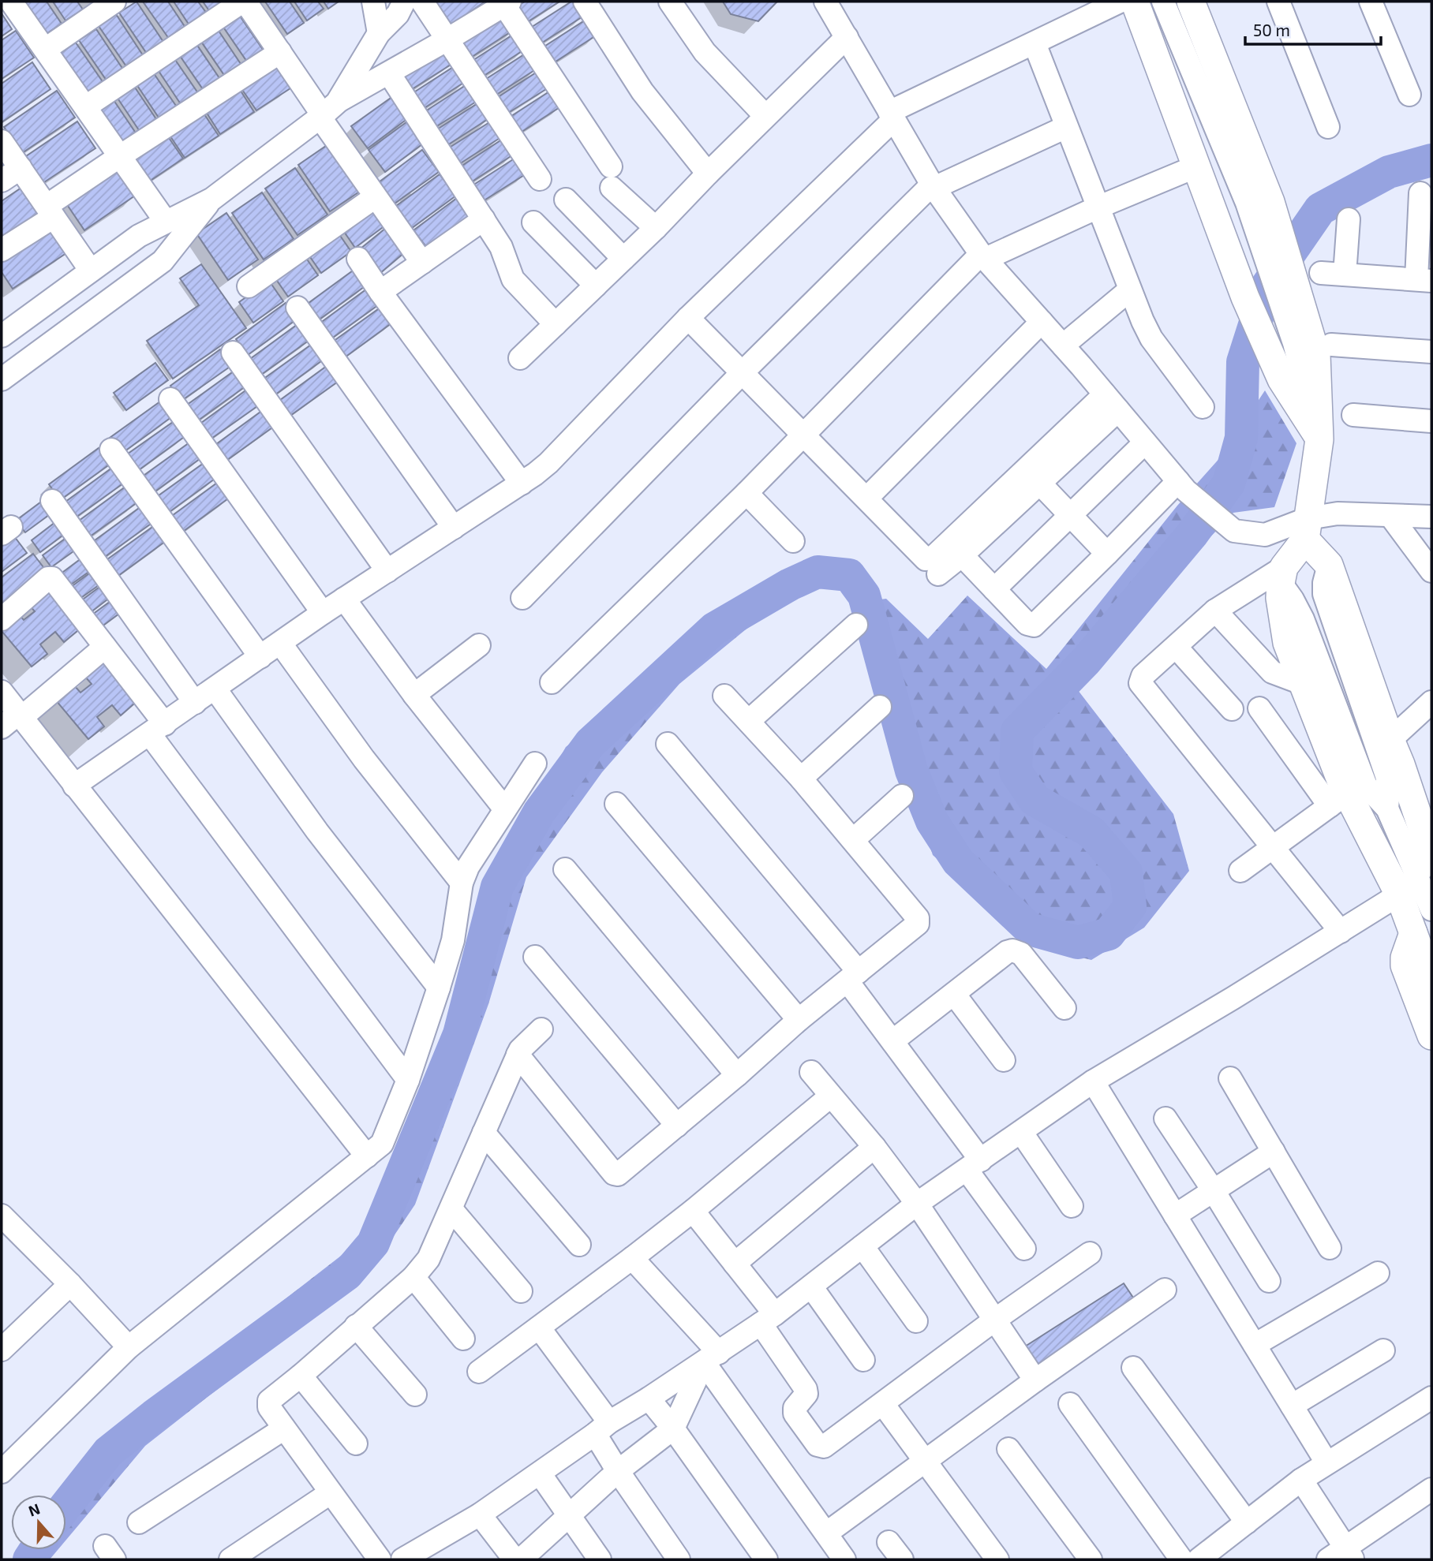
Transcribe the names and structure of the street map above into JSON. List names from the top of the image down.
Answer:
{
  "scale_bar": "50 m",
  "north": "top"
}
